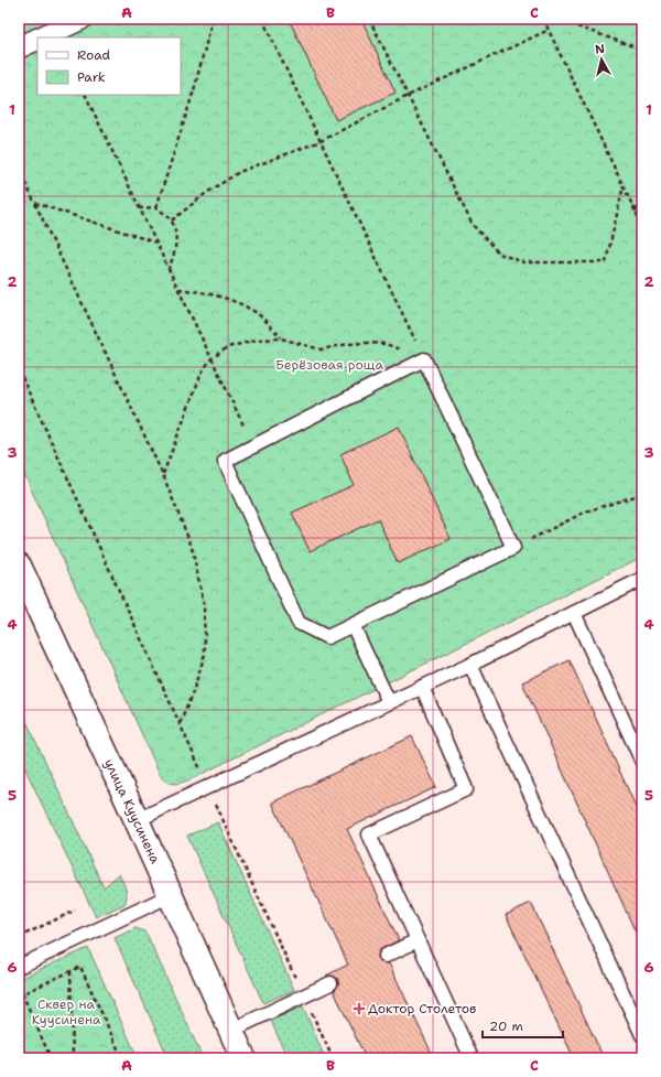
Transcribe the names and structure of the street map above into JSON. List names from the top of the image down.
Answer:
{
  "streets": {
    "main road": ["улица Куусинена"]
  },
  "parks": ["Берёзовая роща", "Сквер на Куусинена"],
  "places": {
    "health": ["Доктор Столетов"]
  },
  "legend": ["Road", "Park"],
  "scale_bar": "20 m",
  "north": "top",
  "grid": {
    "columns": ["A", "B", "C"],
    "rows": [
      "1",
      "2",
      "3",
      "4",
      "5",
      "6"
    ]
  }
}
